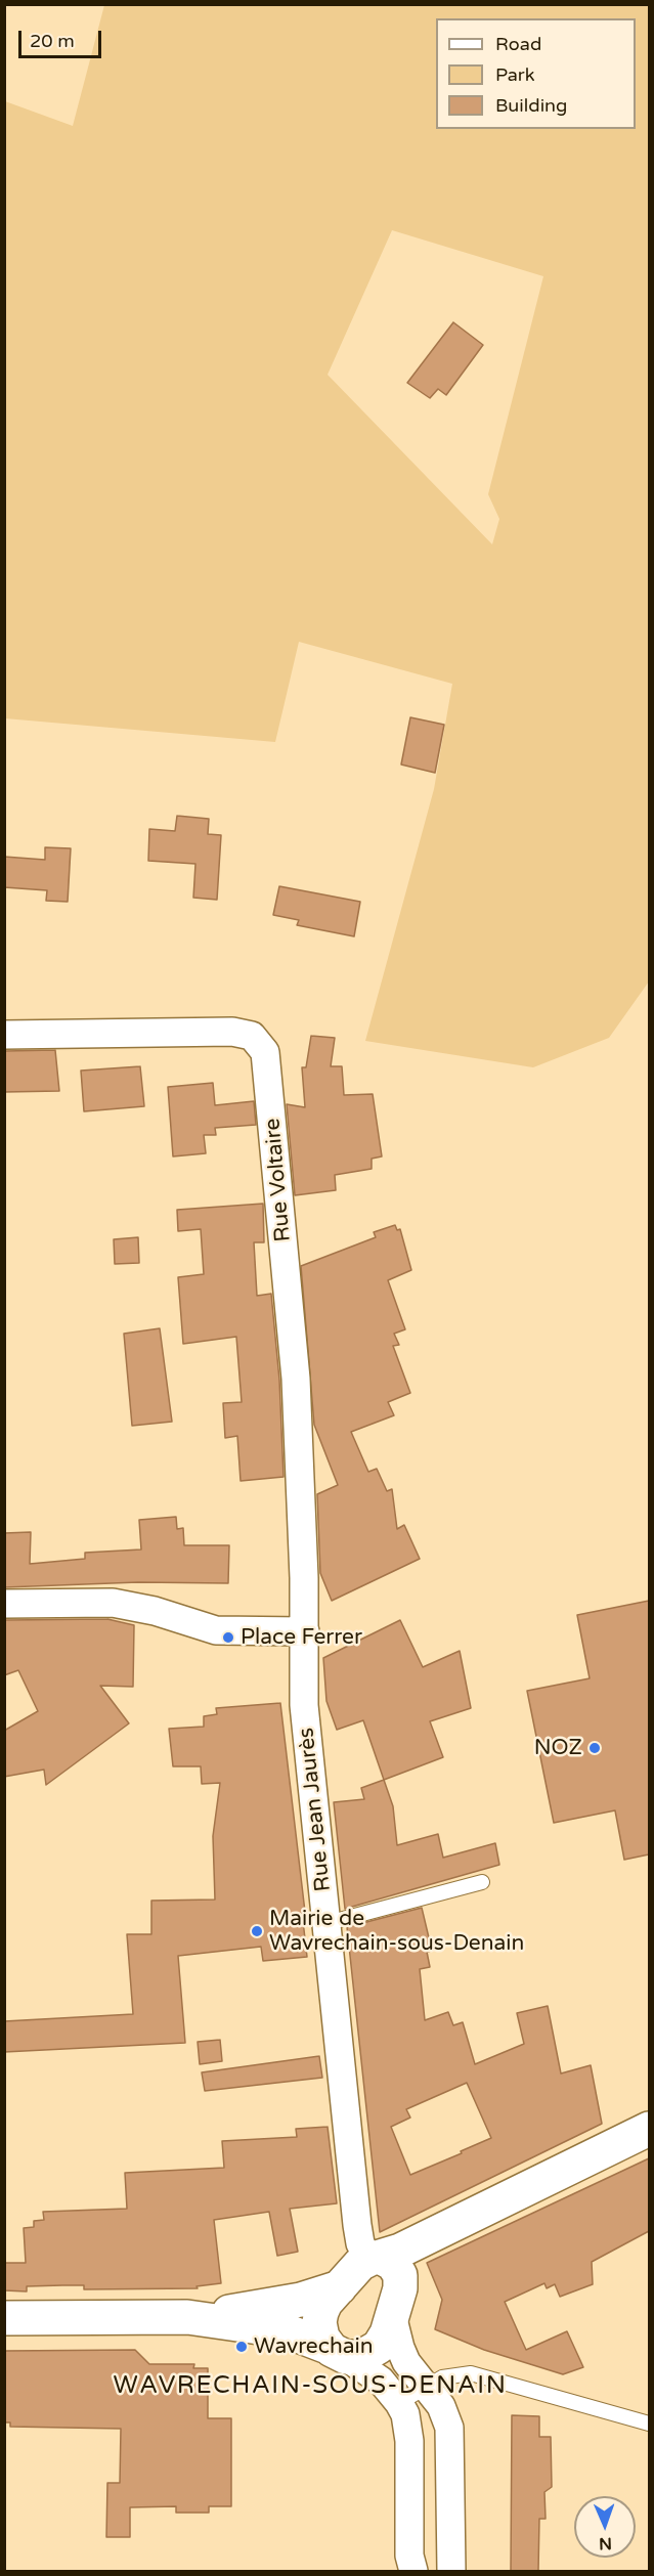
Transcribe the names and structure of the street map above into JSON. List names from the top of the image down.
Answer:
{
  "streets": {
    "street": ["Rue Voltaire", "Rue Jean Jaurès"]
  },
  "crossings": [
    ["Rue Voltaire", "Rue Jean Jaurès"]
  ],
  "districts": ["WAVRECHAIN-SOUS-DENAIN"],
  "places": [
    "Place Ferrer",
    "NOZ",
    "Mairie de Wavrechain-sous-Denain",
    "Wavrechain"
  ],
  "legend": ["Road", "Park", "Building"],
  "scale_bar": "20 m",
  "north": "bottom"
}
